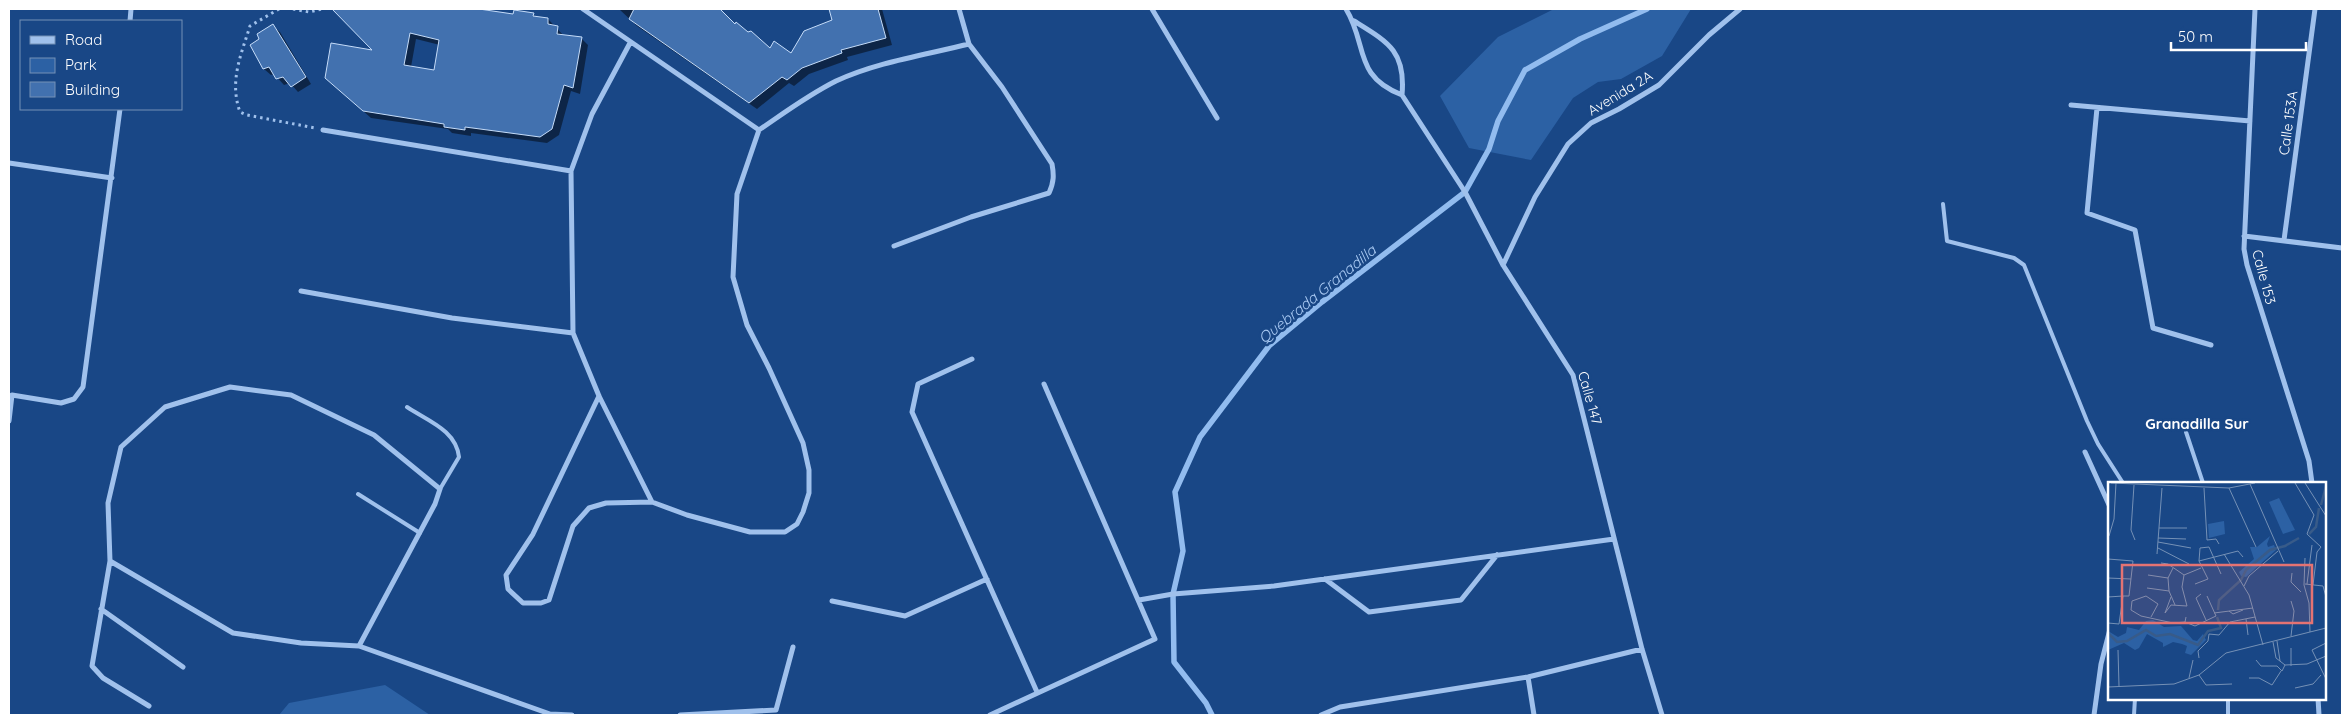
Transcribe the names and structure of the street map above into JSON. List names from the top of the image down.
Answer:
{
  "streets": {
    "street": [
      "Avenida 2A",
      "Calle 153A",
      "Calle 153",
      "Calle 147"
    ]
  },
  "crossings": [
    ["Avenida 2A", "Calle 147"]
  ],
  "districts": ["Granadilla Sur"],
  "water": ["Quebrada Granadilla"],
  "legend": ["Road", "Park", "Building"],
  "scale_bar": "50 m"
}
